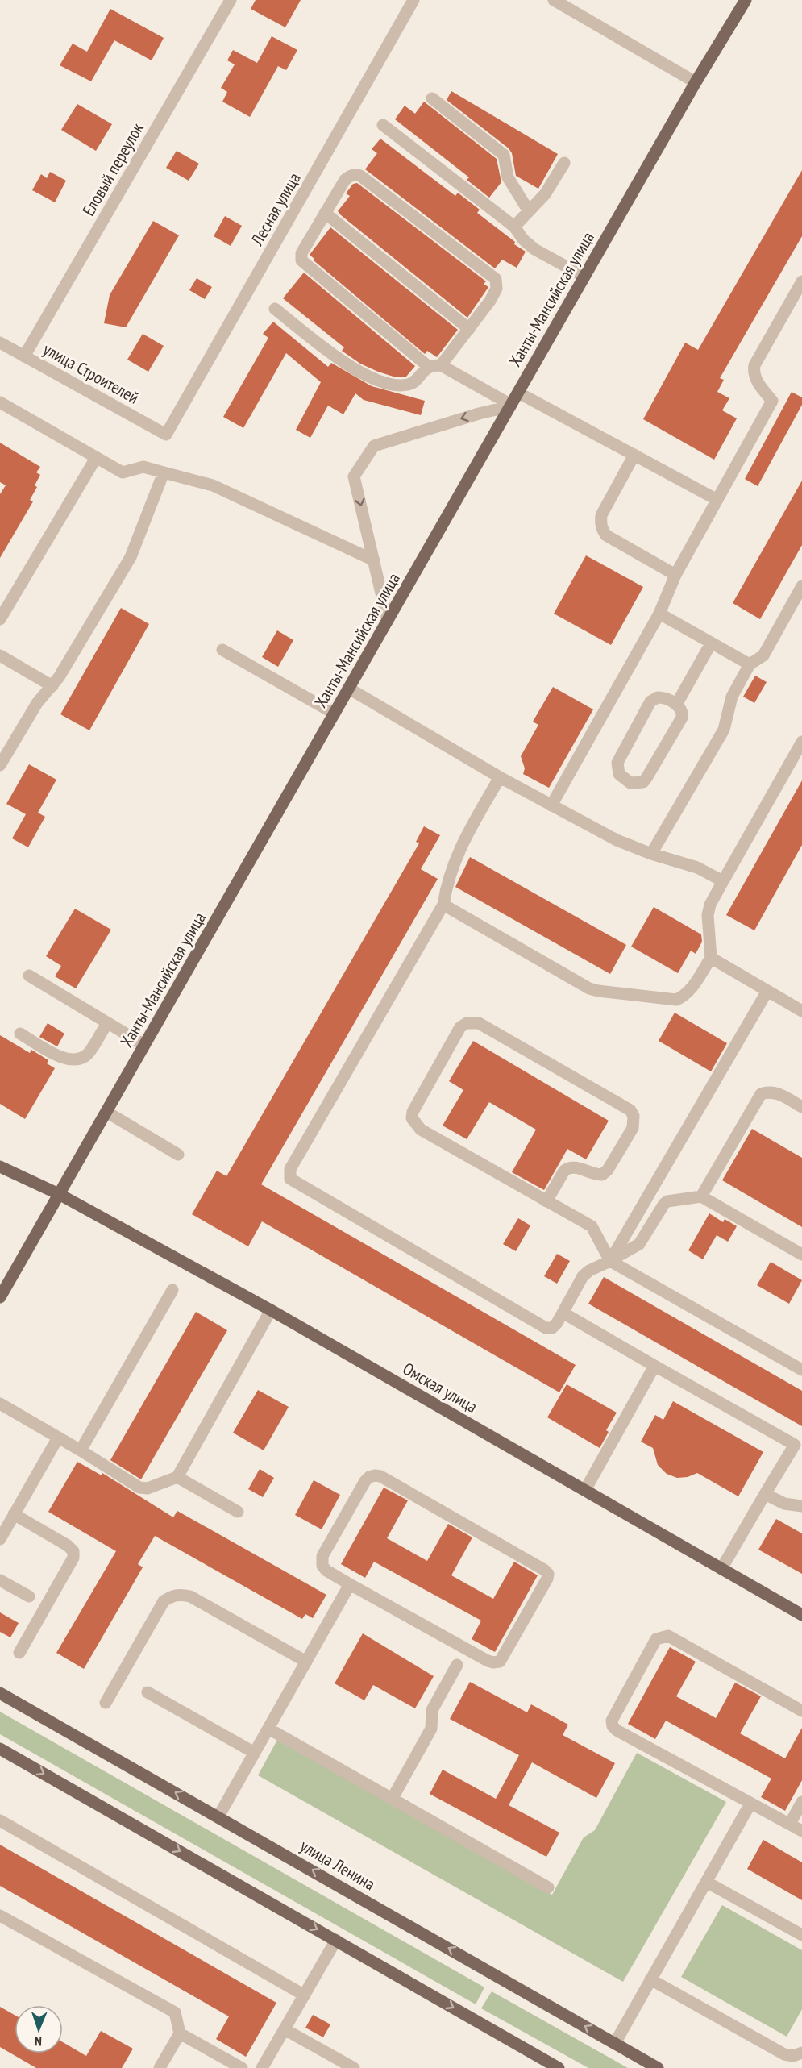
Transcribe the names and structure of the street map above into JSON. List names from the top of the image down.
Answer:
{
  "streets": {
    "main road": ["Ханты-Мансийская улица", "Омская улица", "улица Ленина"],
    "street": ["Еловый переулок", "Лесная улица", "улица Строителей"]
  },
  "crossings": [
    ["Еловый переулок", "улица Строителей"],
    ["Лесная улица", "улица Строителей"],
    ["Ханты-Мансийская улица", "Омская улица"]
  ],
  "north": "bottom"
}
